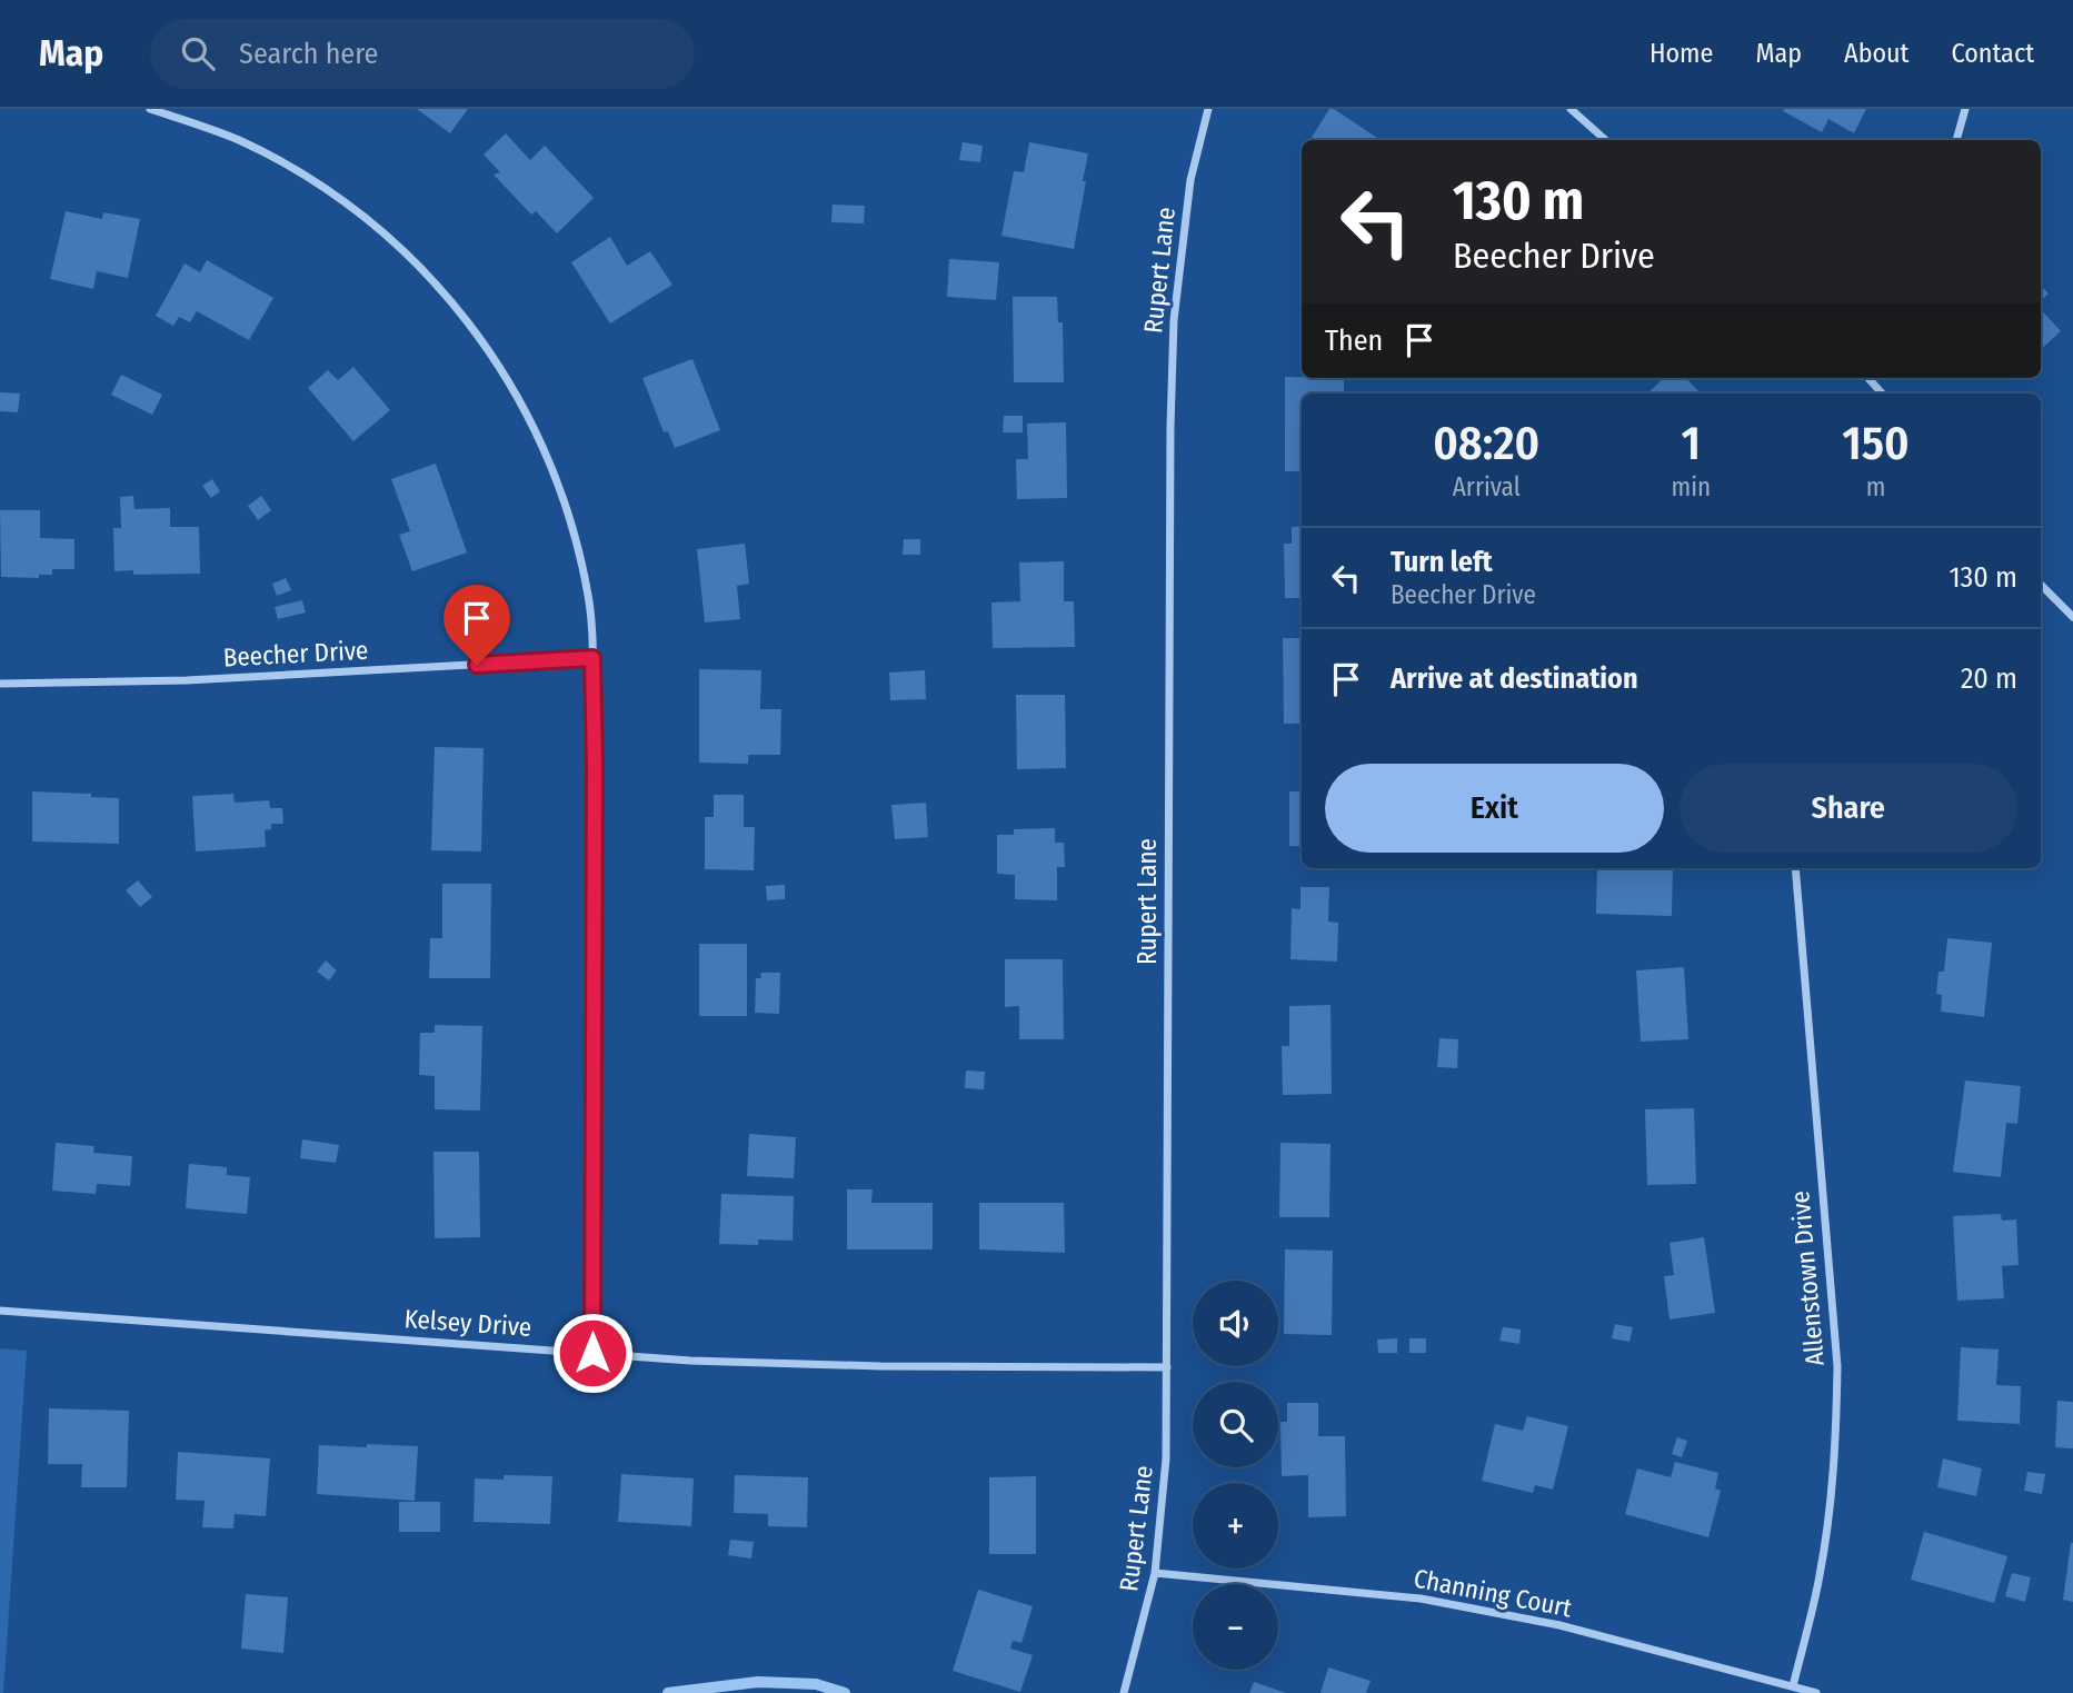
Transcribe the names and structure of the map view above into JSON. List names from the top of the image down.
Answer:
{
  "streets": {
    "street": [
      "Rupert Lane",
      "Beecher Drive",
      "Allenstown Drive",
      "Kelsey Drive",
      "Channing Court"
    ]
  },
  "crossings": [
    ["Rupert Lane", "Kelsey Drive"],
    ["Rupert Lane", "Channing Court"],
    ["Allenstown Drive", "Channing Court"]
  ],
  "page": {
    "header": "Map",
    "search": "Search here",
    "nav": [
      "Home",
      "Map",
      "About",
      "Contact"
    ],
    "turn": ["130 m", "Beecher Drive"],
    "then": "Then",
    "eta": [
      "08:20",
      "Arrival",
      "1",
      "min",
      "150",
      "m"
    ],
    "list": [
      {
        "name": "Turn left",
        "note": "Beecher Drive",
        "value": "130 m"
      },
      {
        "name": "Arrive at destination",
        "value": "20 m"
      }
    ],
    "buttons": ["Exit", "Share"],
    "map_buttons": ["+", "−"]
  }
}
